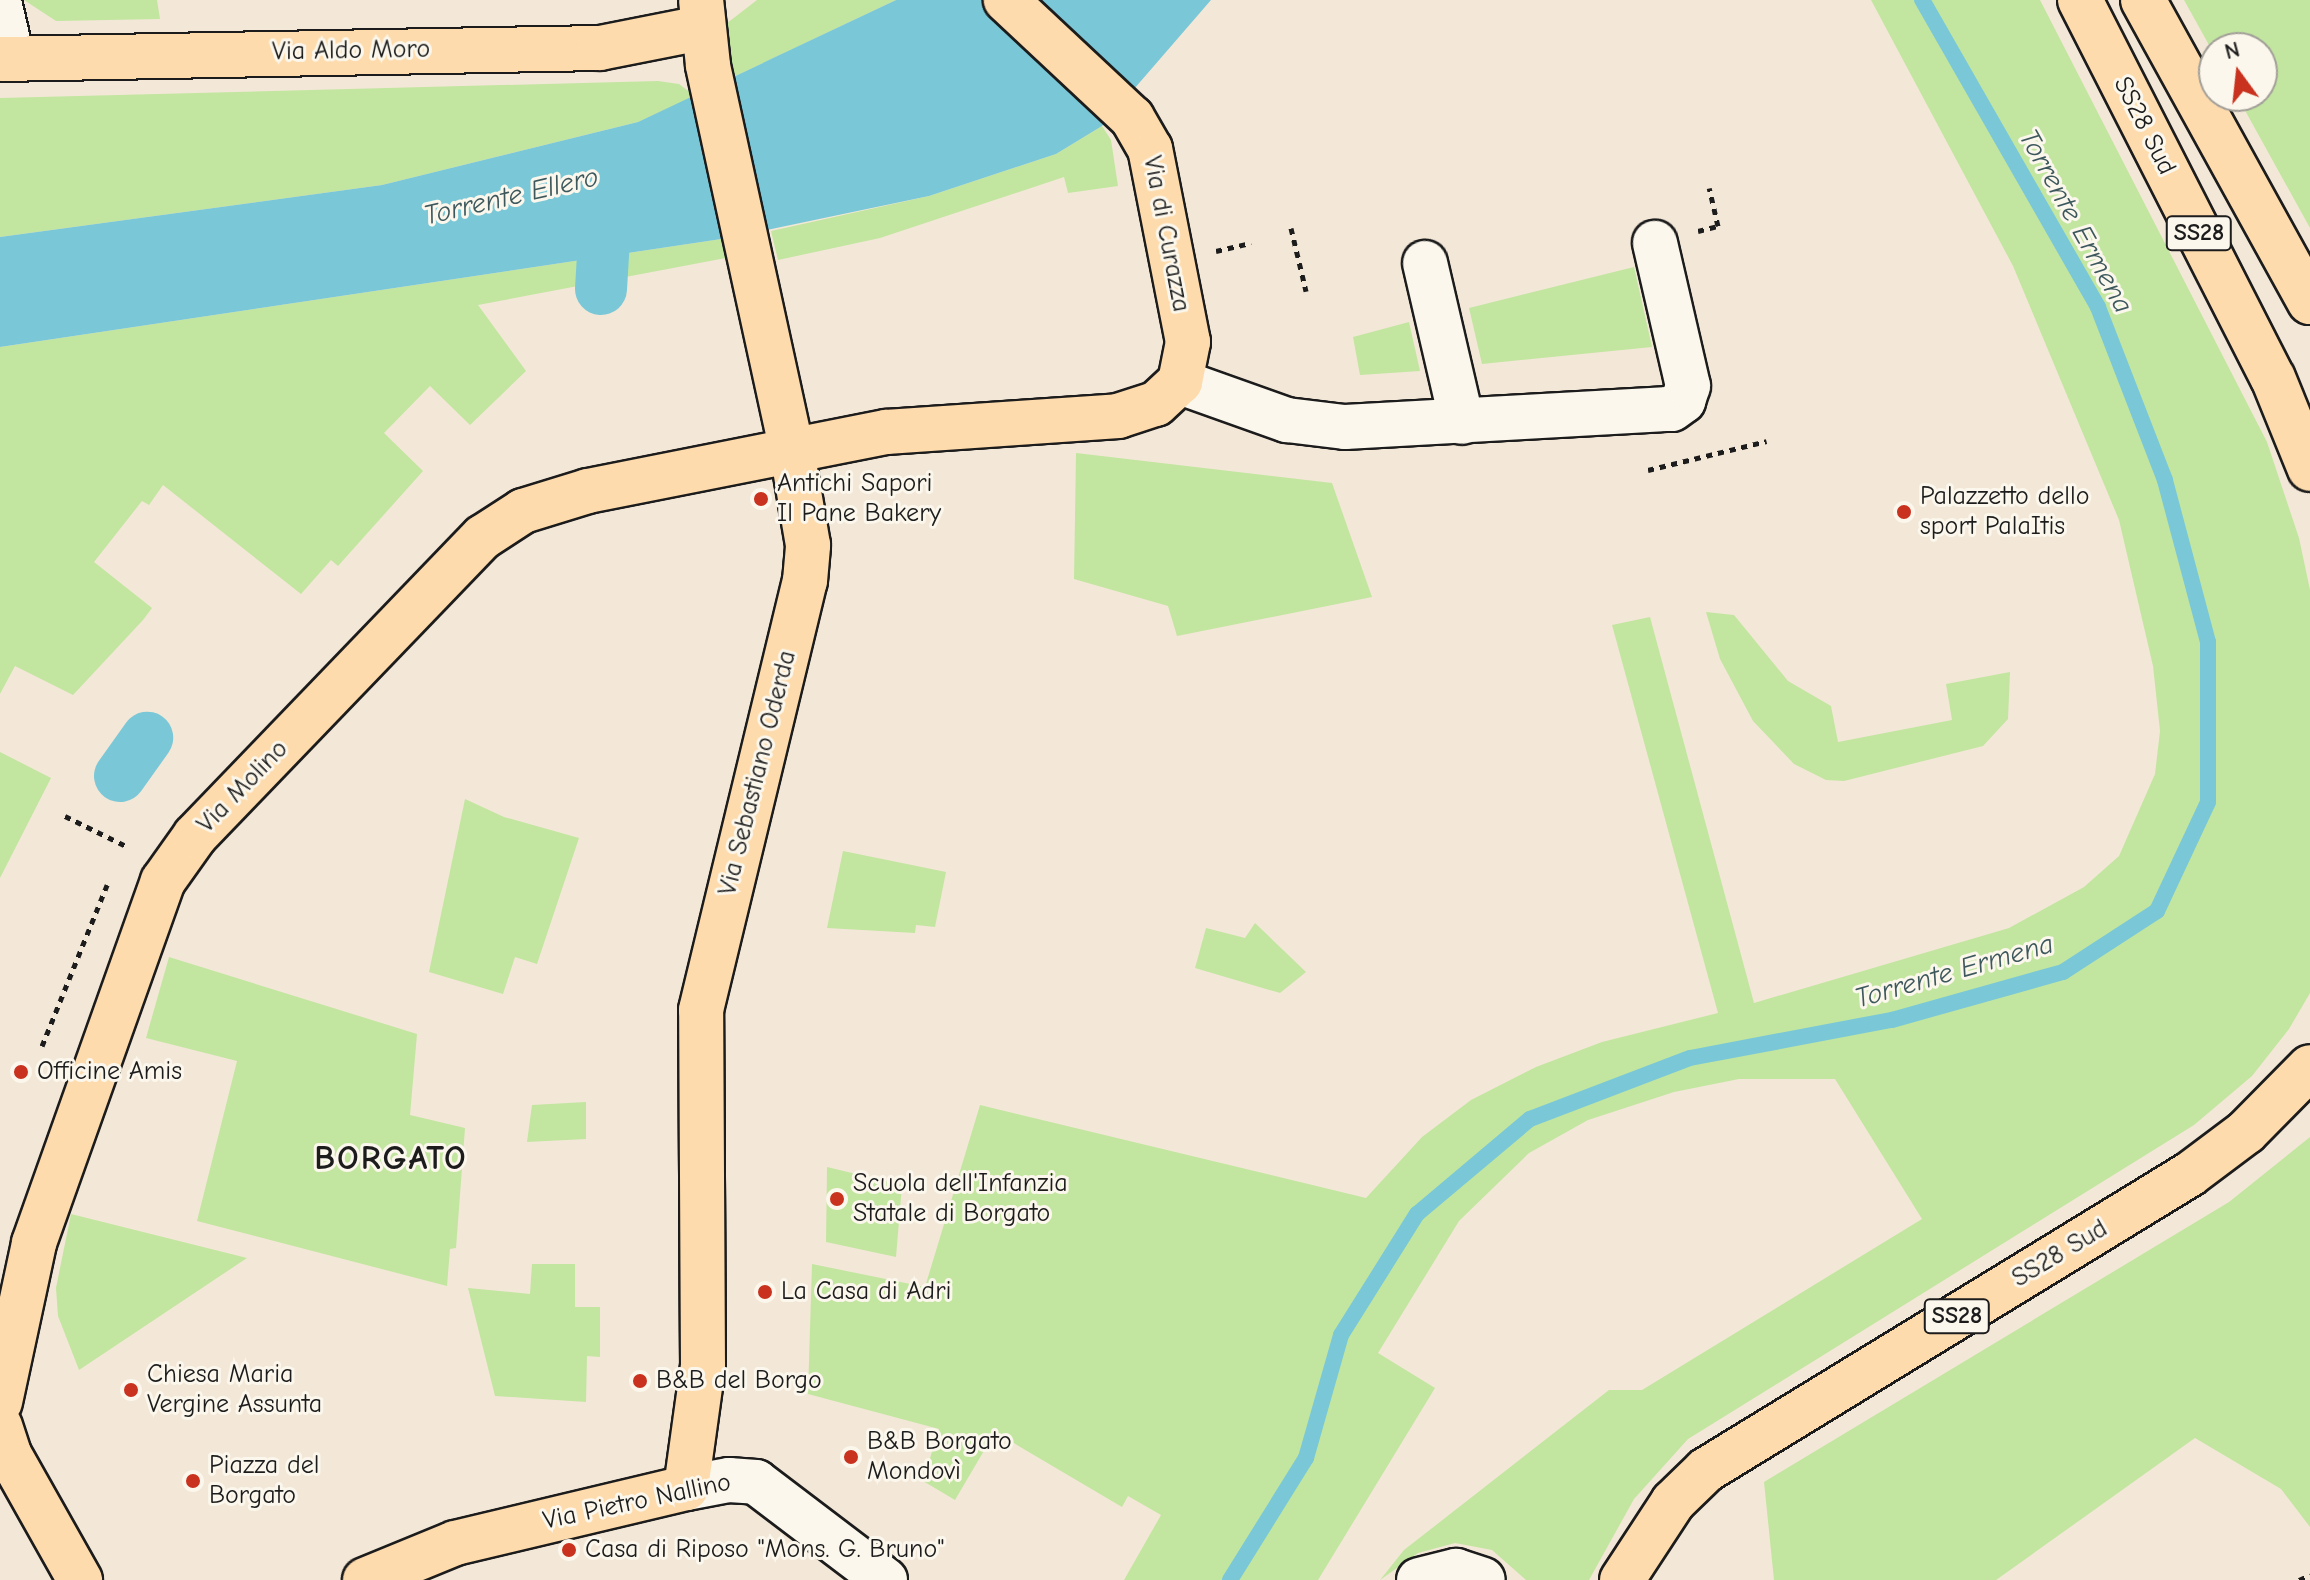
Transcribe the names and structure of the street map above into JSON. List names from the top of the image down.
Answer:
{
  "streets": {
    "main road": [
      "Via Aldo Moro",
      "SS28 Sud",
      "SS28",
      "Via di Curazza",
      "Via Sebastiano Oderda",
      "Via Molino",
      "Via Pietro Nallino"
    ]
  },
  "crossings": [
    ["Via Aldo Moro", "Via Sebastiano Oderda"],
    ["Via Sebastiano Oderda", "Via Molino"],
    ["Via Sebastiano Oderda", "Via Pietro Nallino"]
  ],
  "districts": ["BORGATO"],
  "water": ["Torrente Ellero", "Torrente Ermena"],
  "places": [
    "Antichi Sapori Il Pane Bakery",
    "Palazzetto dello sport PalaItis",
    "Officine Amis",
    "Scuola dell'Infanzia Statale di Borgato",
    "La Casa di Adri",
    "B&B del Borgo",
    "Chiesa Maria Vergine Assunta",
    "B&B Borgato Mondovì",
    "Piazza del Borgato",
    "Casa di Riposo \"Mons. G. Bruno\""
  ],
  "north": "top"
}
